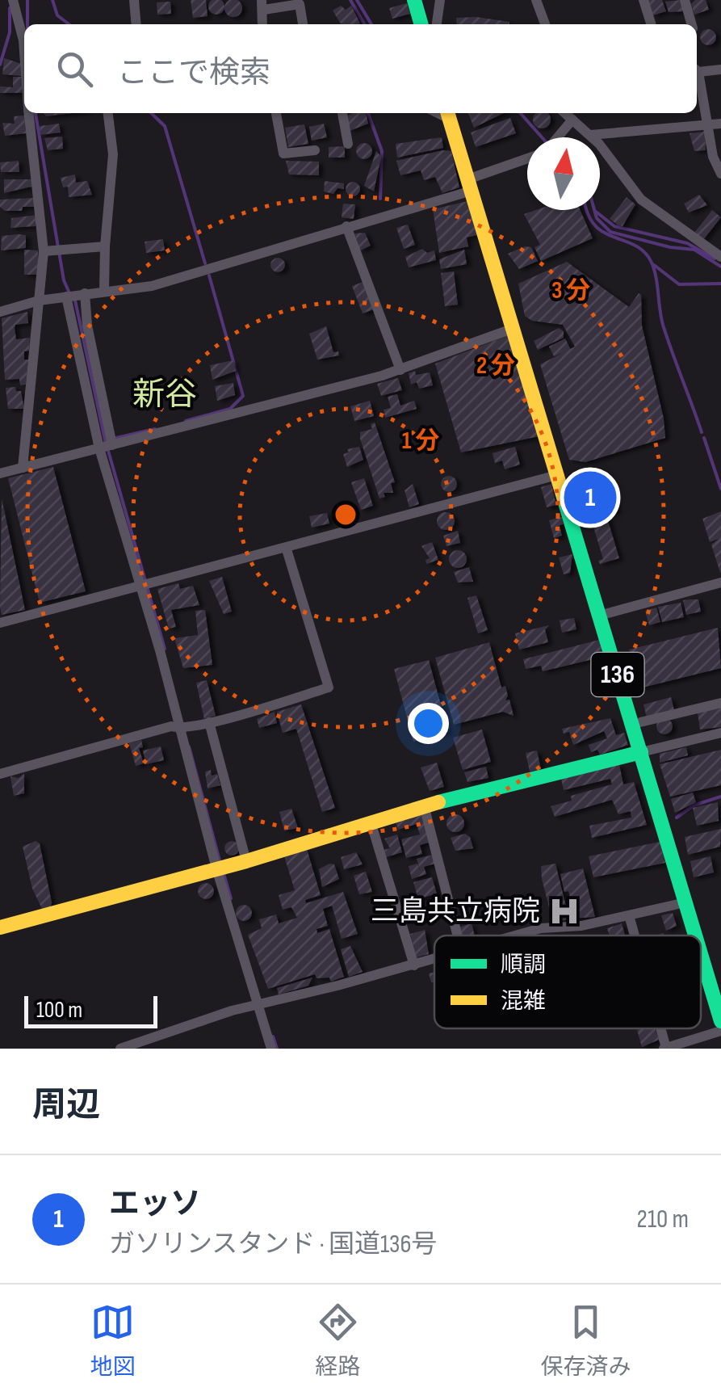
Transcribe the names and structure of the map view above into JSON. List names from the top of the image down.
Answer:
{
  "streets": {
    "main road": ["136"]
  },
  "districts": ["新谷"],
  "places": {
    "hospital": ["三島共立病院"]
  },
  "legend": ["順調", "混雑"],
  "scale_bar": "100 m",
  "north": "top",
  "page": {
    "search": "ここで検索",
    "pins": "1",
    "scale": "100 m",
    "heading": "周辺",
    "list": [
      {
        "mark": "1",
        "name": "エッソ",
        "note": "ガソリンスタンド · 国道136号",
        "value": "210 m"
      }
    ],
    "nav": ["地図", "経路", "保存済み"]
  },
  "rings": ["3 分", "2 分", "1 分"]
}
